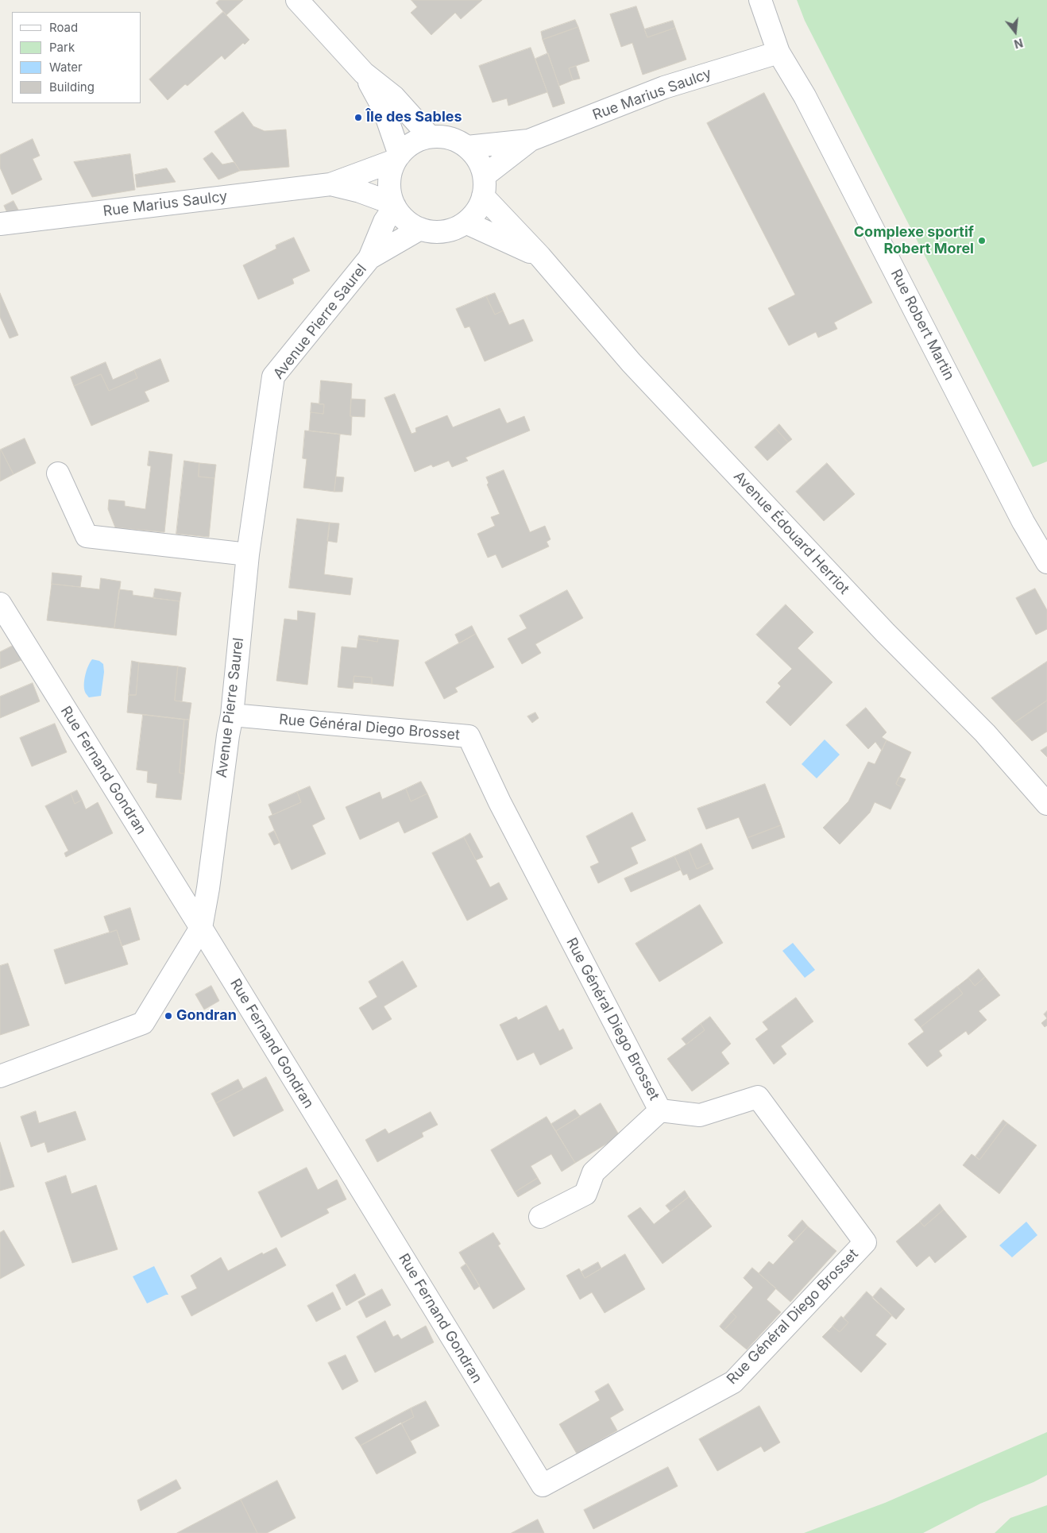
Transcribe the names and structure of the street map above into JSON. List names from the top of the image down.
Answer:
{
  "streets": {
    "street": [
      "Rue Marius Saulcy",
      "Avenue Pierre Saurel",
      "Rue Robert Martin",
      "Avenue Édouard Herriot",
      "Rue Général Diego Brosset",
      "Rue Fernand Gondran"
    ]
  },
  "crossings": [
    ["Rue Marius Saulcy", "Avenue Pierre Saurel"],
    ["Rue Marius Saulcy", "Rue Robert Martin"],
    ["Rue Marius Saulcy", "Avenue Édouard Herriot"],
    ["Avenue Pierre Saurel", "Avenue Édouard Herriot"],
    ["Avenue Pierre Saurel", "Rue Général Diego Brosset"],
    ["Avenue Pierre Saurel", "Rue Fernand Gondran"],
    ["Rue Général Diego Brosset", "Rue Fernand Gondran"]
  ],
  "places": ["Île des Sables", "Complexe sportif Robert Morel", "Gondran"],
  "legend": [
    "Road",
    "Park",
    "Water",
    "Building"
  ],
  "north": "bottom"
}
